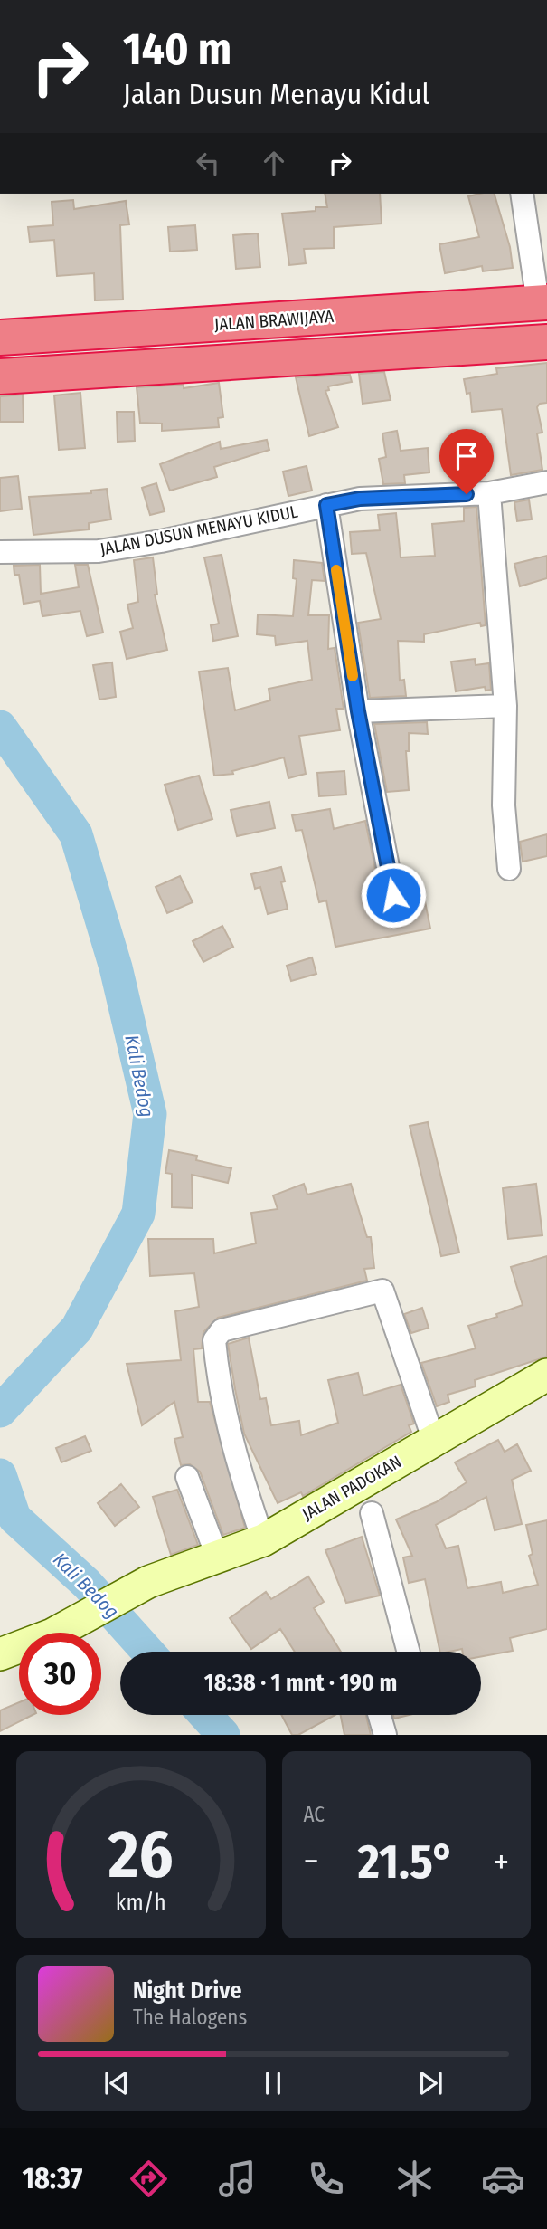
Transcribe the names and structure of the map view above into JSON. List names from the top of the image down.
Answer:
{
  "streets": {
    "highway": ["JALAN BRAWIJAYA"],
    "main road": ["JALAN PADOKAN"],
    "street": ["JALAN DUSUN MENAYU KIDUL"]
  },
  "water": ["Kali Bedog"],
  "page": {
    "turn": ["140 m", "Jalan Dusun Menayu Kidul"],
    "limit": "30",
    "trip": "18:38 · 1 mnt · 190 m",
    "tile": "AC",
    "heat": ["−", "21.5°", "+"],
    "song": ["Night Drive", "The Halogens"],
    "tabs": "18:37",
    "gauge": ["26", "km/h"]
  }
}
